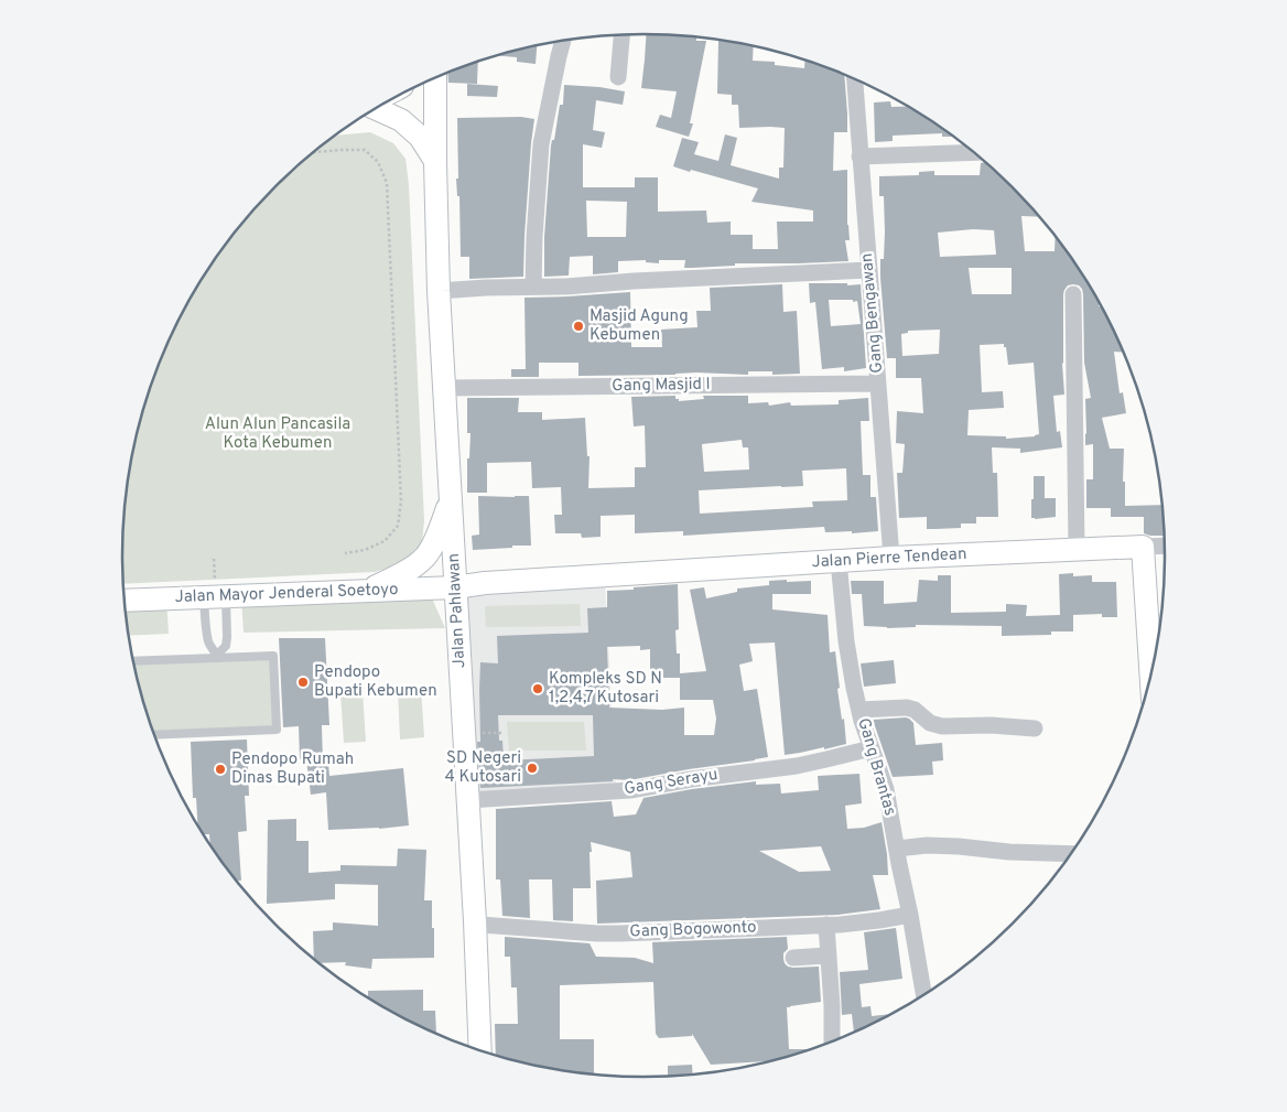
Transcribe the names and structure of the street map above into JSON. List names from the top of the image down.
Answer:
{
  "streets": {
    "main road": ["Jalan Pierre Tendean", "Jalan Mayor Jenderal Soetoyo", "Jalan Pahlawan"],
    "street": [
      "Gang Bengawan",
      "Gang Masjid I",
      "Gang Brantas",
      "Gang Serayu",
      "Gang Bogowonto"
    ]
  },
  "crossings": [
    ["Gang Bengawan", "Gang Masjid I"],
    ["Gang Bengawan", "Jalan Pierre Tendean"],
    ["Gang Masjid I", "Jalan Pahlawan"],
    ["Jalan Pierre Tendean", "Jalan Mayor Jenderal Soetoyo"],
    ["Jalan Pierre Tendean", "Jalan Pahlawan"],
    ["Jalan Pierre Tendean", "Gang Brantas"],
    ["Jalan Mayor Jenderal Soetoyo", "Jalan Pahlawan"],
    ["Jalan Pahlawan", "Gang Serayu"],
    ["Jalan Pahlawan", "Gang Bogowonto"],
    ["Gang Brantas", "Gang Serayu"],
    ["Gang Brantas", "Gang Bogowonto"]
  ],
  "parks": ["Alun Alun Pancasila Kota Kebumen"],
  "places": [
    "Masjid Agung Kebumen",
    "Pendopo Bupati Kebumen",
    "Kompleks SD N 1,2,4,7 Kutosari",
    "SD Negeri 4 Kutosari",
    "Pendopo Rumah Dinas Bupati"
  ]
}
